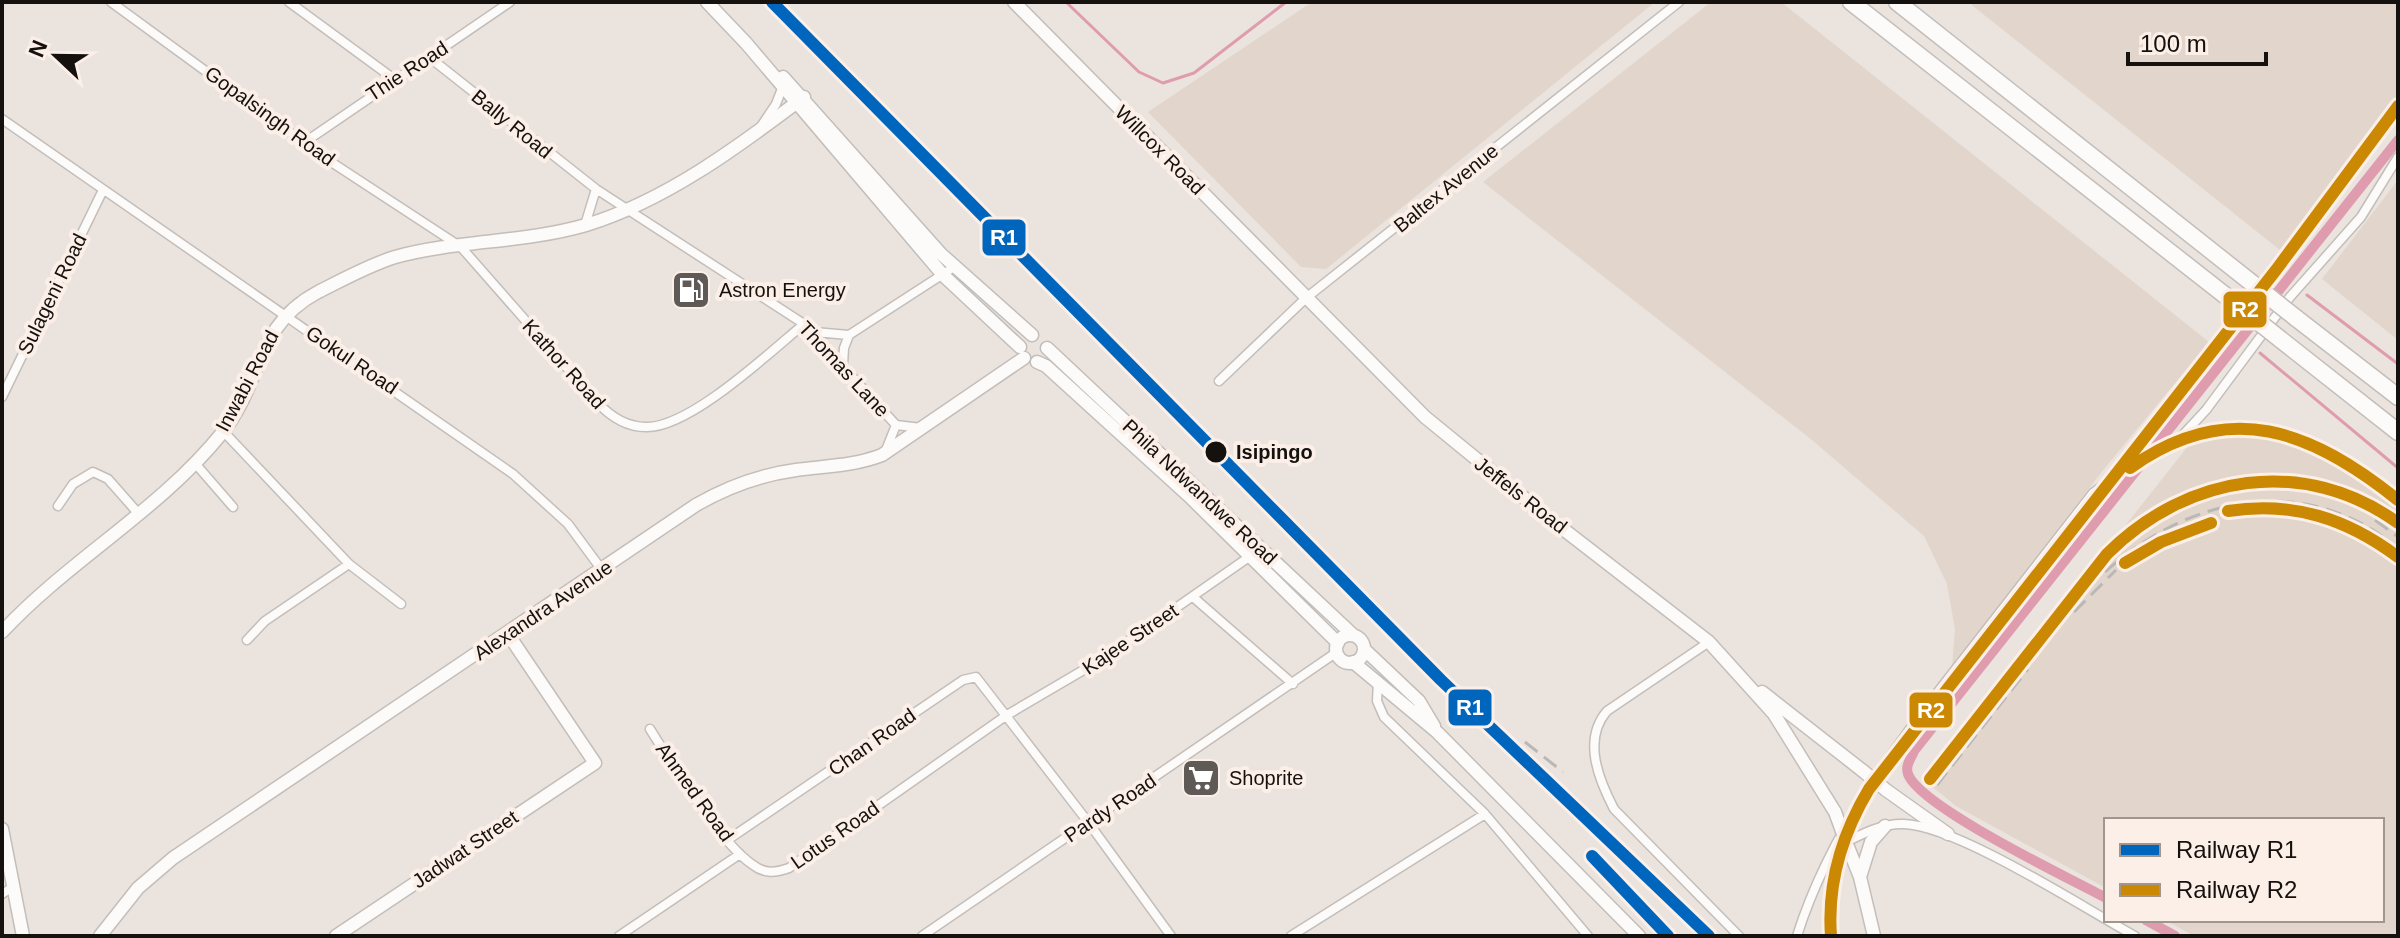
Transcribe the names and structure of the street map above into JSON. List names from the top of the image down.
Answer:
{
  "streets": {
    "street": [
      "Thie Road",
      "Gopalsingh Road",
      "Bally Road",
      "Willcox Road",
      "Baltex Avenue",
      "Sulageni Road",
      "Gokul Road",
      "Kathor Road",
      "Thomas Lane",
      "Inwabi Road",
      "Phila Ndwandwe Road",
      "Jeffels Road",
      "Alexandra Avenue",
      "Kajee Street",
      "Chan Road",
      "Ahmed Road",
      "Pardy Road",
      "Lotus Road",
      "Jadwat Street"
    ]
  },
  "crossings": [
    ["Thie Road", "Gopalsingh Road"],
    ["Thie Road", "Bally Road"],
    ["Gopalsingh Road", "Kathor Road"],
    ["Gopalsingh Road", "Inwabi Road"],
    ["Bally Road", "Thomas Lane"],
    ["Bally Road", "Inwabi Road"],
    ["Willcox Road", "Baltex Avenue"],
    ["Willcox Road", "Jeffels Road"],
    ["Baltex Avenue", "Jeffels Road"],
    ["Sulageni Road", "Gokul Road"],
    ["Gokul Road", "Inwabi Road"],
    ["Gokul Road", "Alexandra Avenue"],
    ["Kathor Road", "Thomas Lane"],
    ["Kathor Road", "Inwabi Road"],
    ["Thomas Lane", "Inwabi Road"],
    ["Thomas Lane", "Alexandra Avenue"],
    ["Inwabi Road", "Phila Ndwandwe Road"],
    ["Phila Ndwandwe Road", "Alexandra Avenue"],
    ["Phila Ndwandwe Road", "Kajee Street"],
    ["Phila Ndwandwe Road", "Pardy Road"],
    ["Alexandra Avenue", "Jadwat Street"],
    ["Kajee Street", "Chan Road"],
    ["Kajee Street", "Lotus Road"],
    ["Chan Road", "Ahmed Road"],
    ["Chan Road", "Pardy Road"],
    ["Chan Road", "Lotus Road"],
    ["Ahmed Road", "Lotus Road"]
  ],
  "places": {
    "fuel station": ["Astron Energy"],
    "other": ["Isipingo"],
    "supermarket": ["Shoprite"]
  },
  "lines": ["rail line R1", "rail line R2"],
  "legend": ["Railway R1", "Railway R2"],
  "scale_bar": "100 m",
  "north": "left"
}
